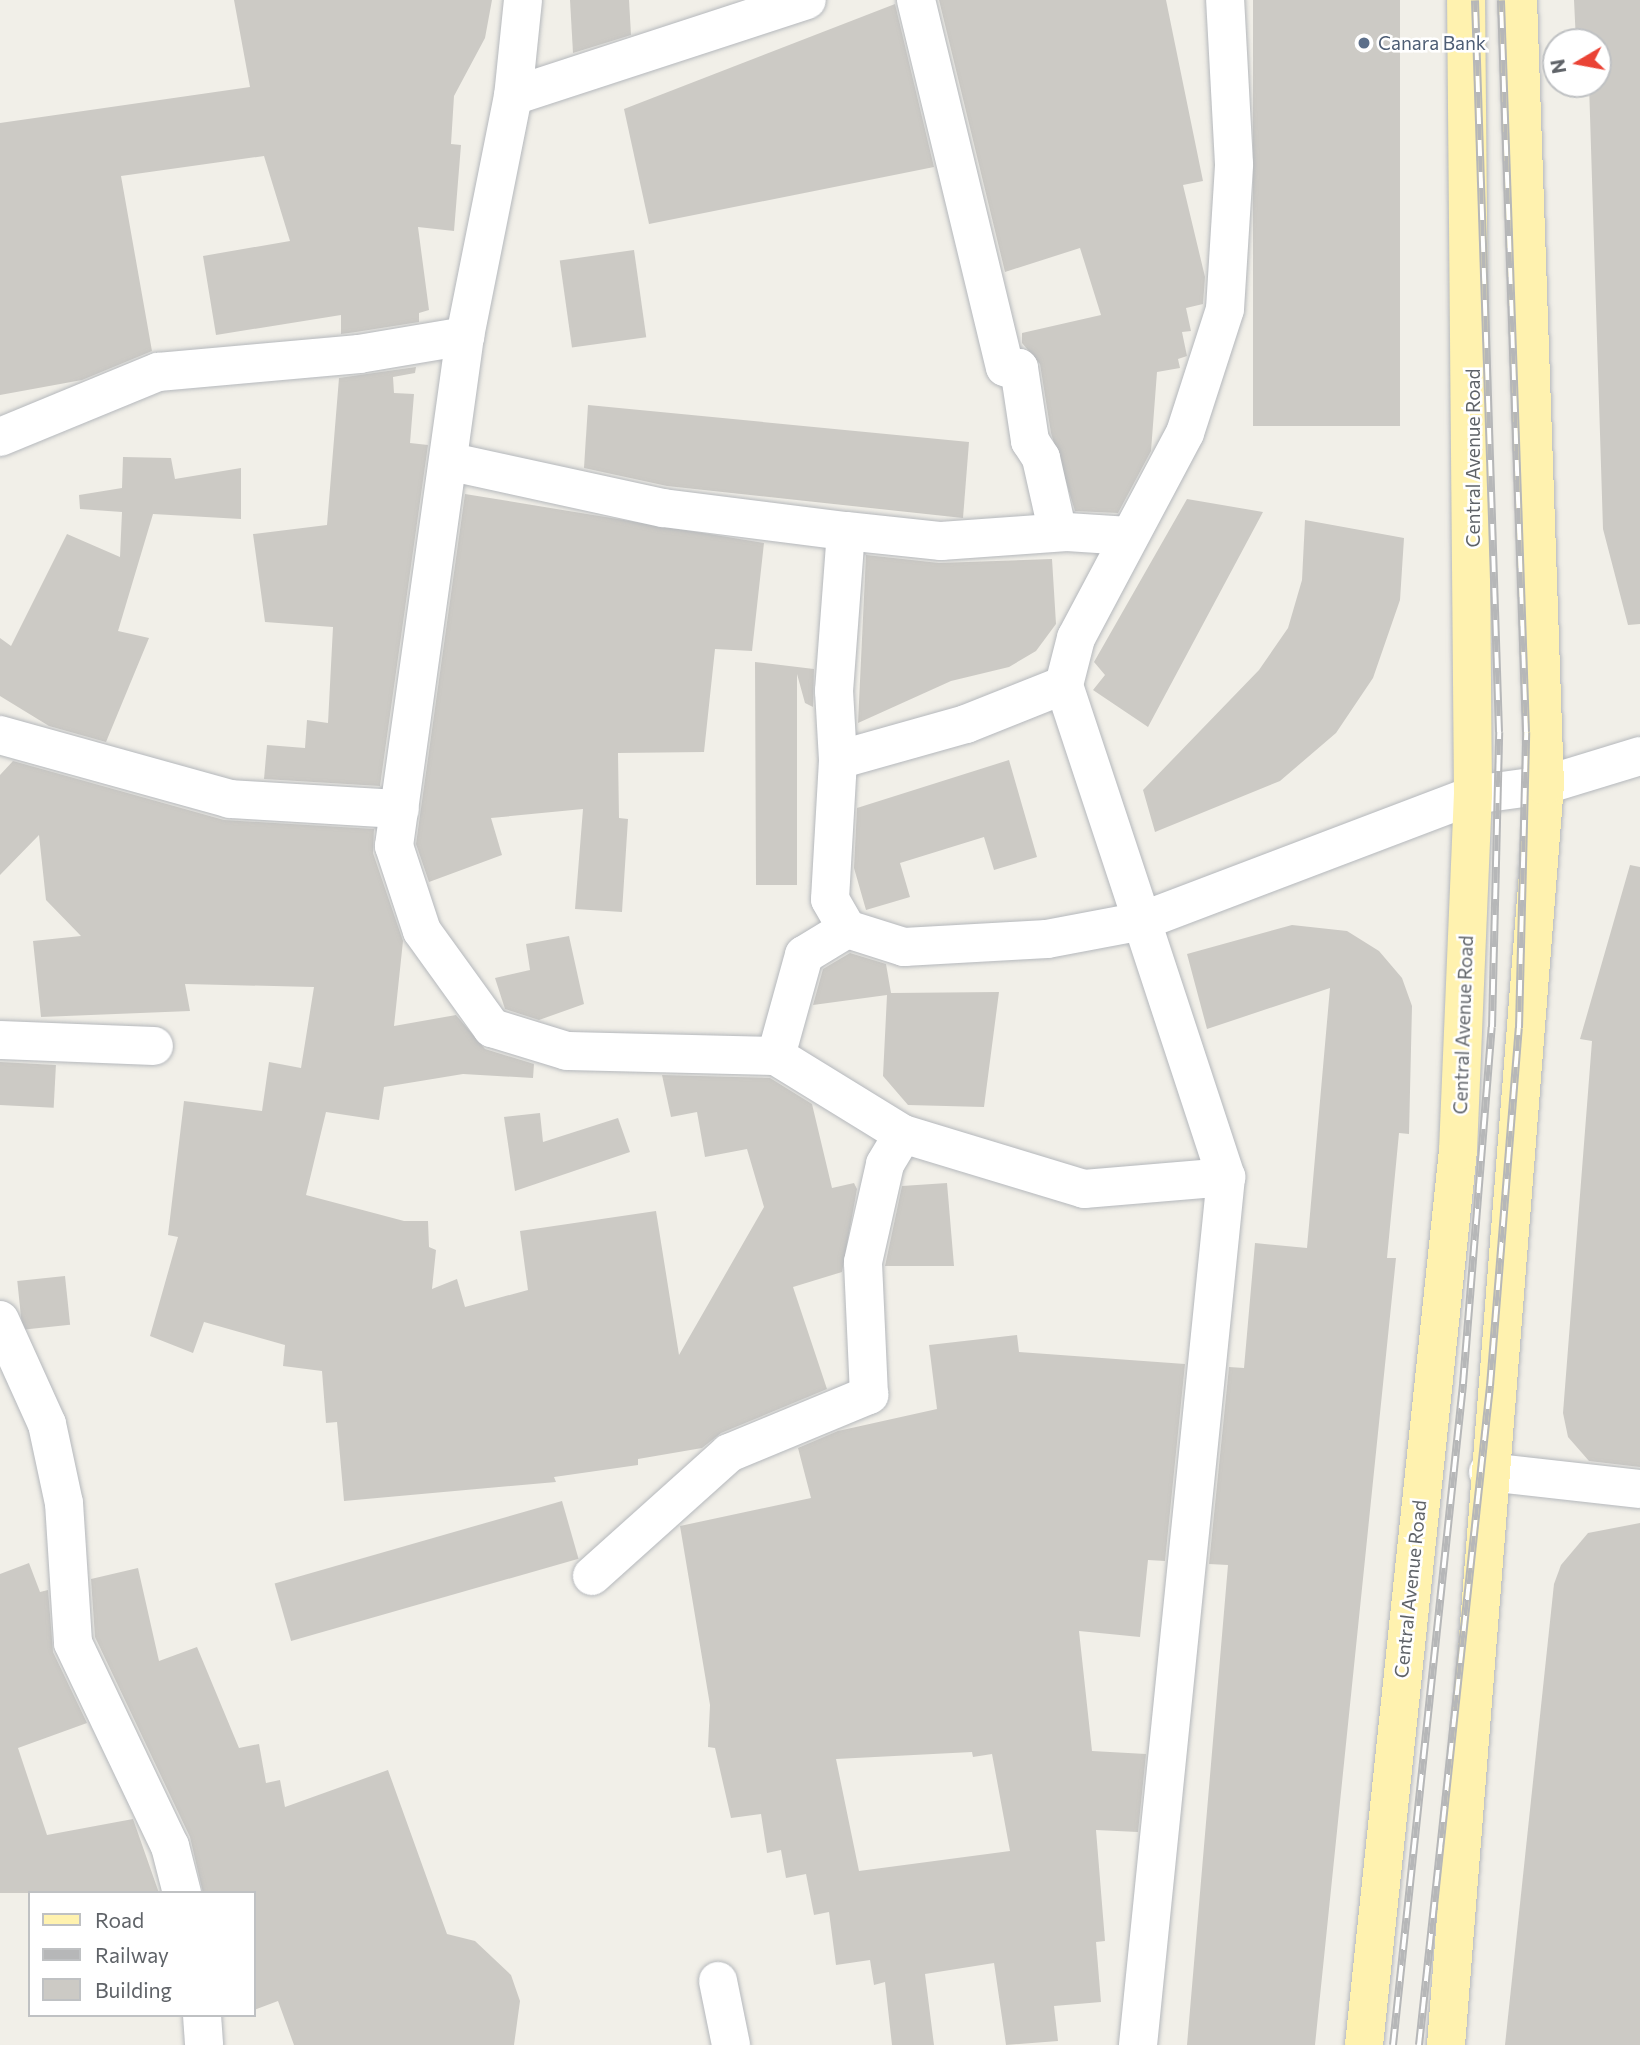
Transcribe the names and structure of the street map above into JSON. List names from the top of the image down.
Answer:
{
  "streets": {
    "main road": ["Central Avenue Road"]
  },
  "places": ["Canara Bank"],
  "legend": ["Road", "Railway", "Building"],
  "north": "left"
}
